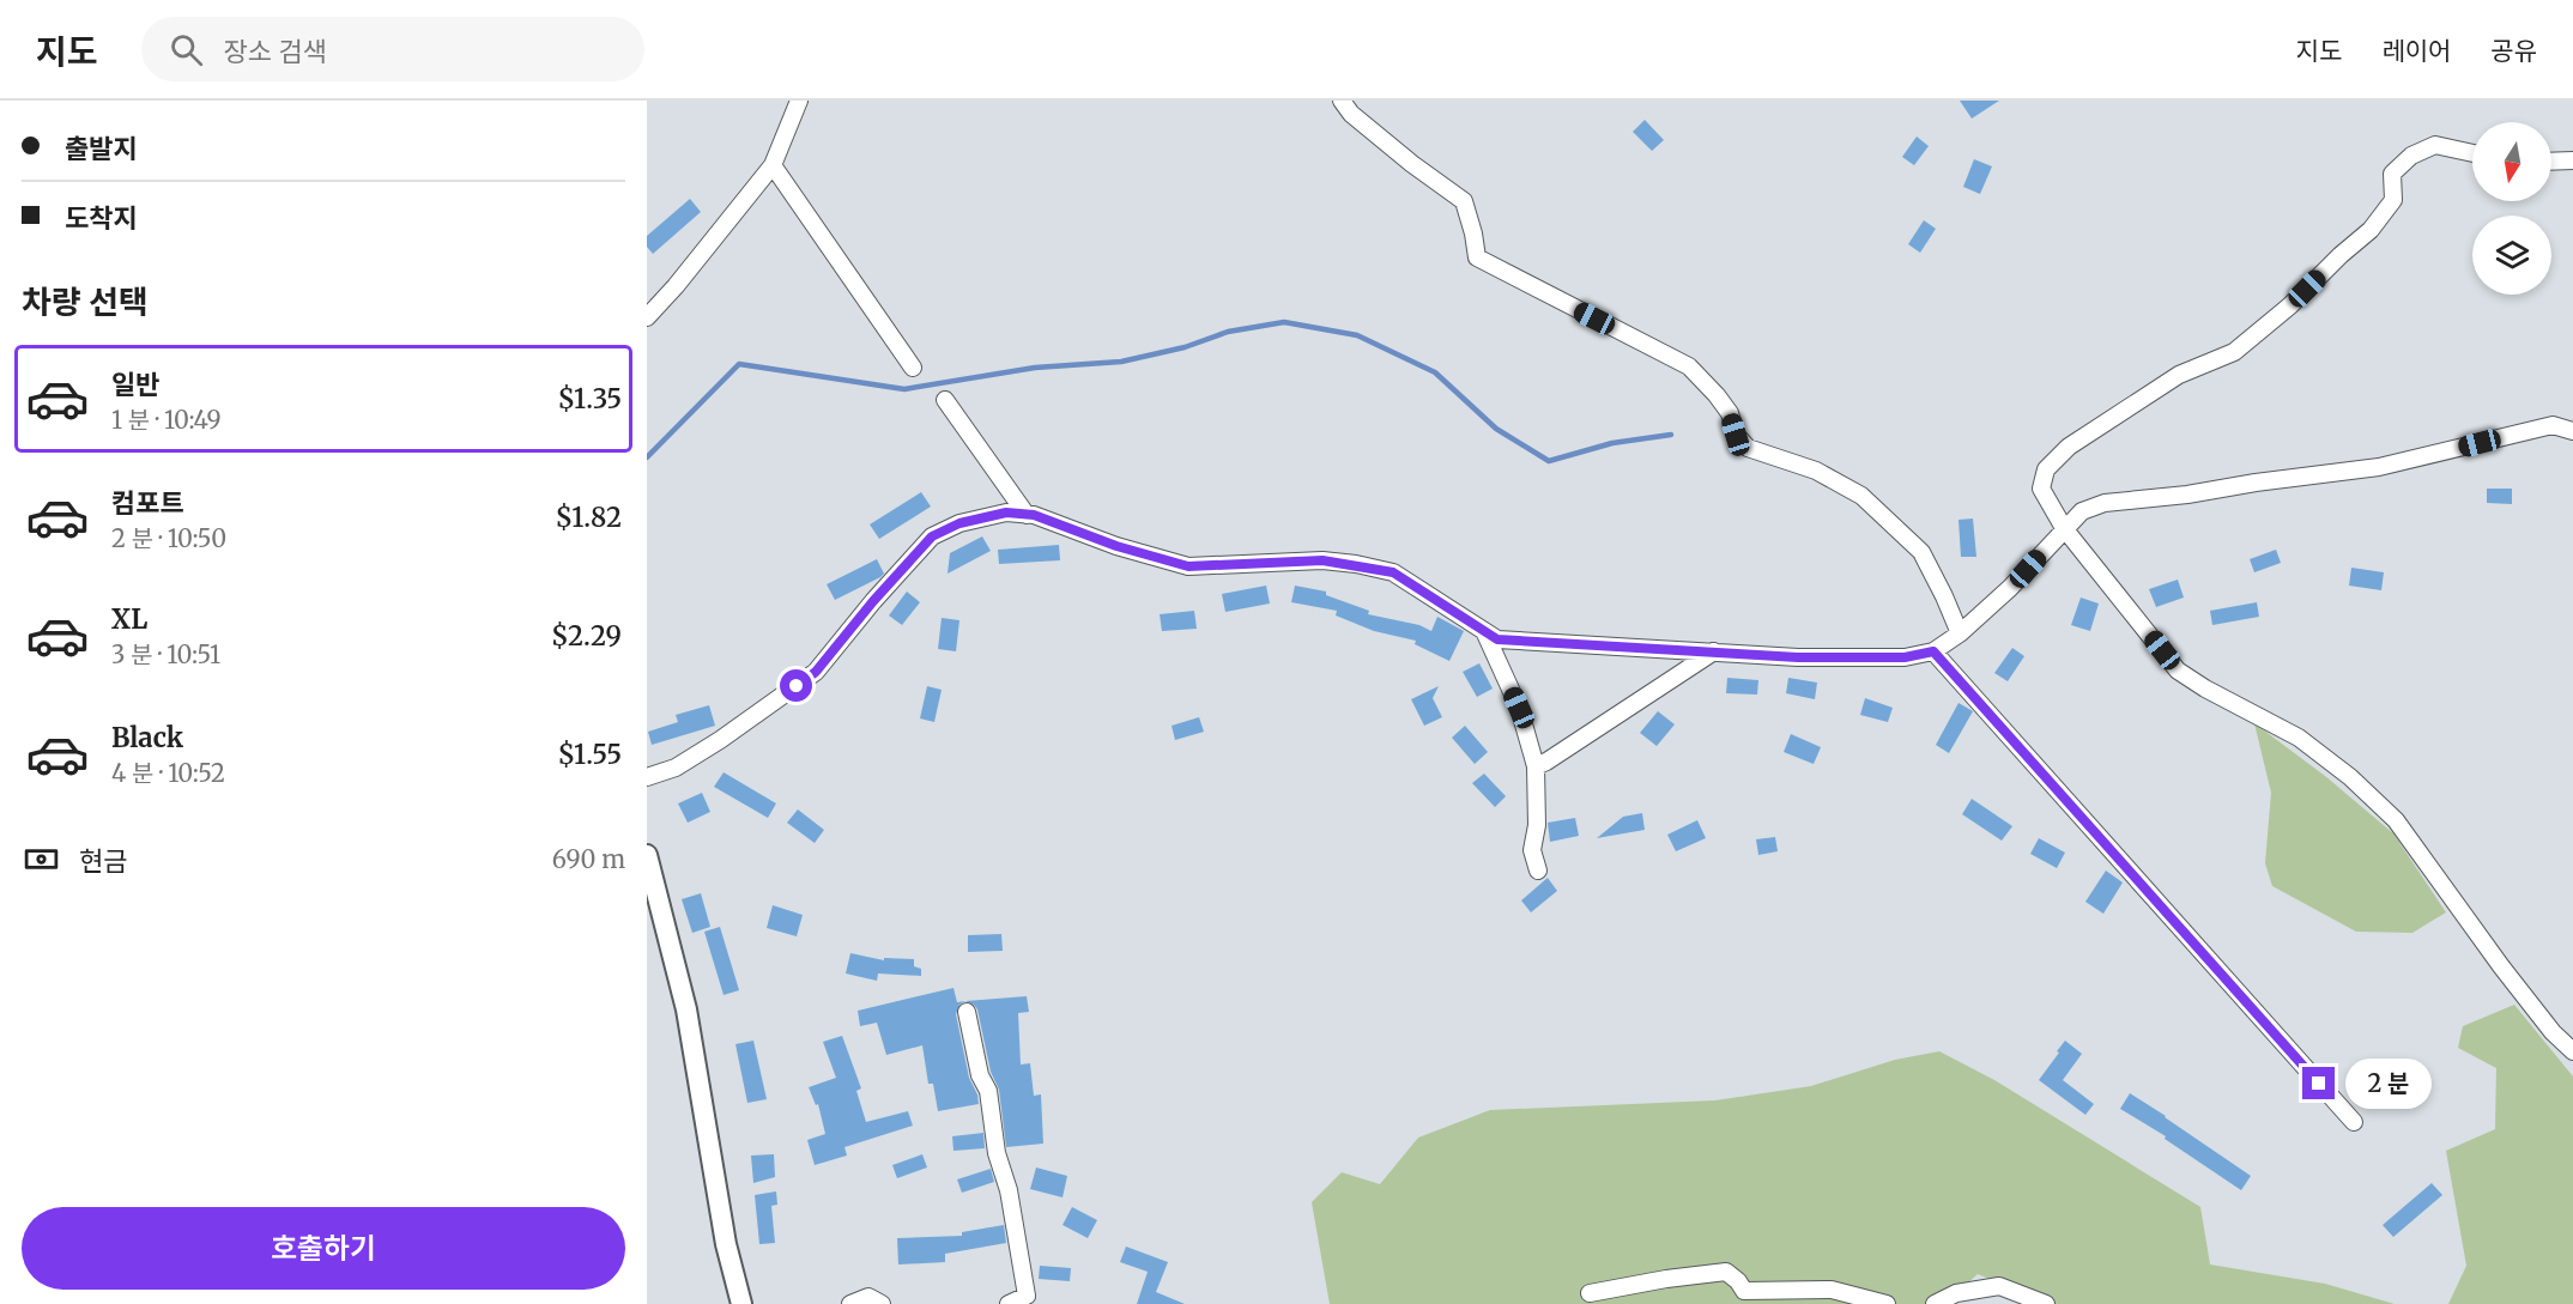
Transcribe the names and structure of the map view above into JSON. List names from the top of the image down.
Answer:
{
  "north": "bottom",
  "page": {
    "header": "지도",
    "search": "장소 검색",
    "nav": ["지도", "레이어", "공유"],
    "banner": ["출발지", "도착지"],
    "heading": "차량 선택",
    "list": [
      {
        "name": "일반",
        "note": "1 분 · 10:49",
        "value": "$1.35"
      },
      {
        "name": "컴포트",
        "note": "2 분 · 10:50",
        "value": "$1.82"
      },
      {
        "name": "XL",
        "note": "3 분 · 10:51",
        "value": "$2.29"
      },
      {
        "name": "Black",
        "note": "4 분 · 10:52",
        "value": "$1.55"
      }
    ],
    "pay": ["현금", "690 m"],
    "bubble": "2 분",
    "buttons": "호출하기"
  }
}
